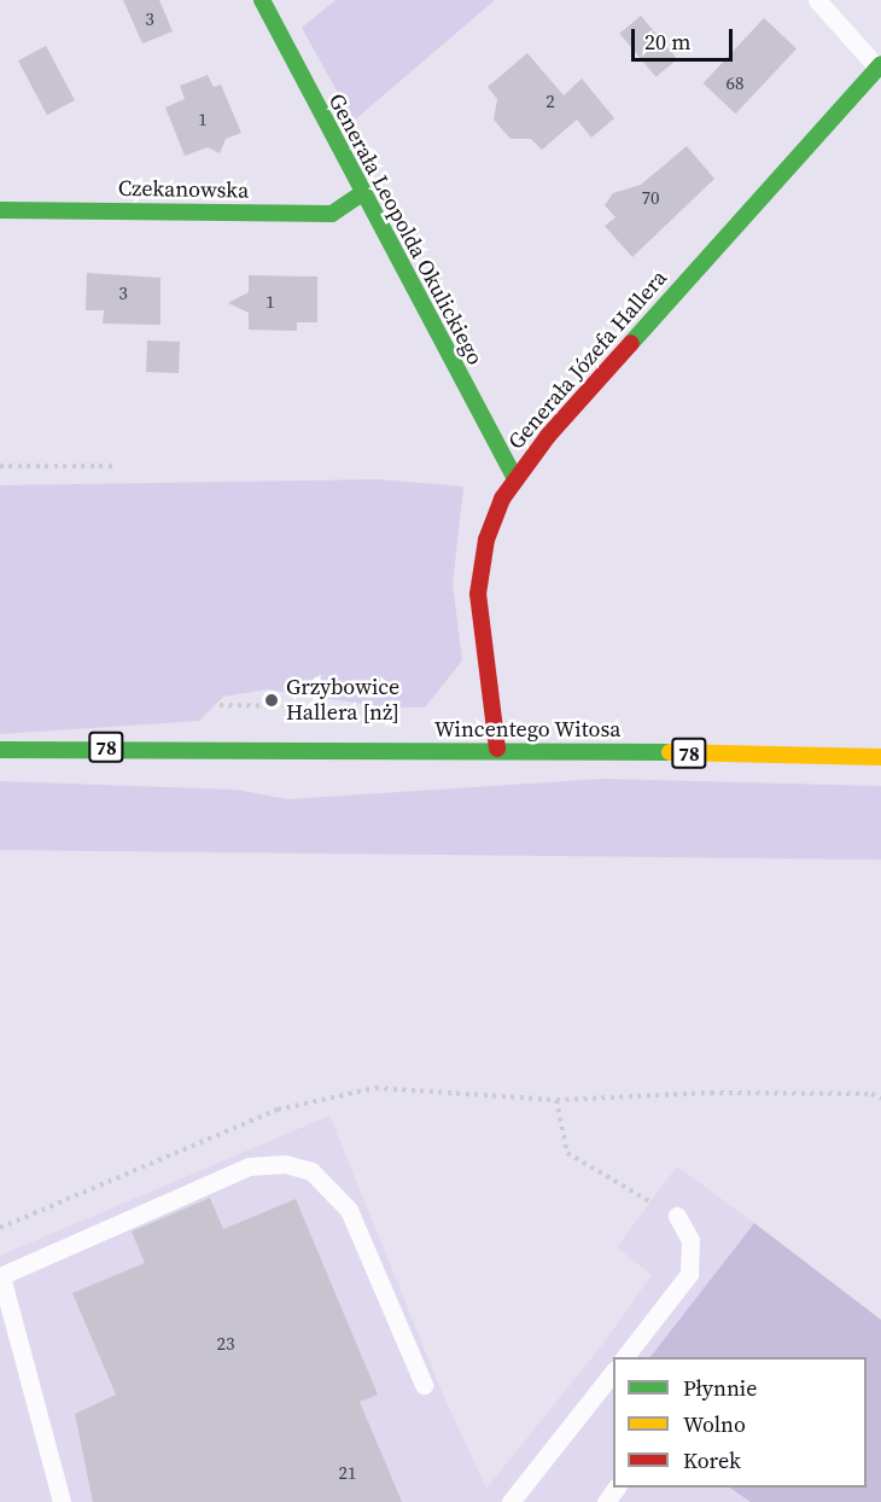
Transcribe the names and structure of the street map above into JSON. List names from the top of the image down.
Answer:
{
  "streets": {
    "street": [
      "Czekanowska",
      "Generała Leopolda Okulickiego",
      "Generała Józefa Hallera",
      "Wincentego Witosa",
      "78"
    ]
  },
  "crossings": [
    ["Czekanowska", "Generała Leopolda Okulickiego"],
    ["Generała Leopolda Okulickiego", "Generała Józefa Hallera"],
    ["Generała Józefa Hallera", "Wincentego Witosa"]
  ],
  "places": ["Grzybowice Hallera [nż]"],
  "house_numbers": [
    "3",
    "68",
    "2",
    "1",
    "70",
    "3",
    "1",
    "23",
    "21"
  ],
  "legend": ["Płynnie", "Wolno", "Korek"],
  "scale_bar": "20 m"
}
